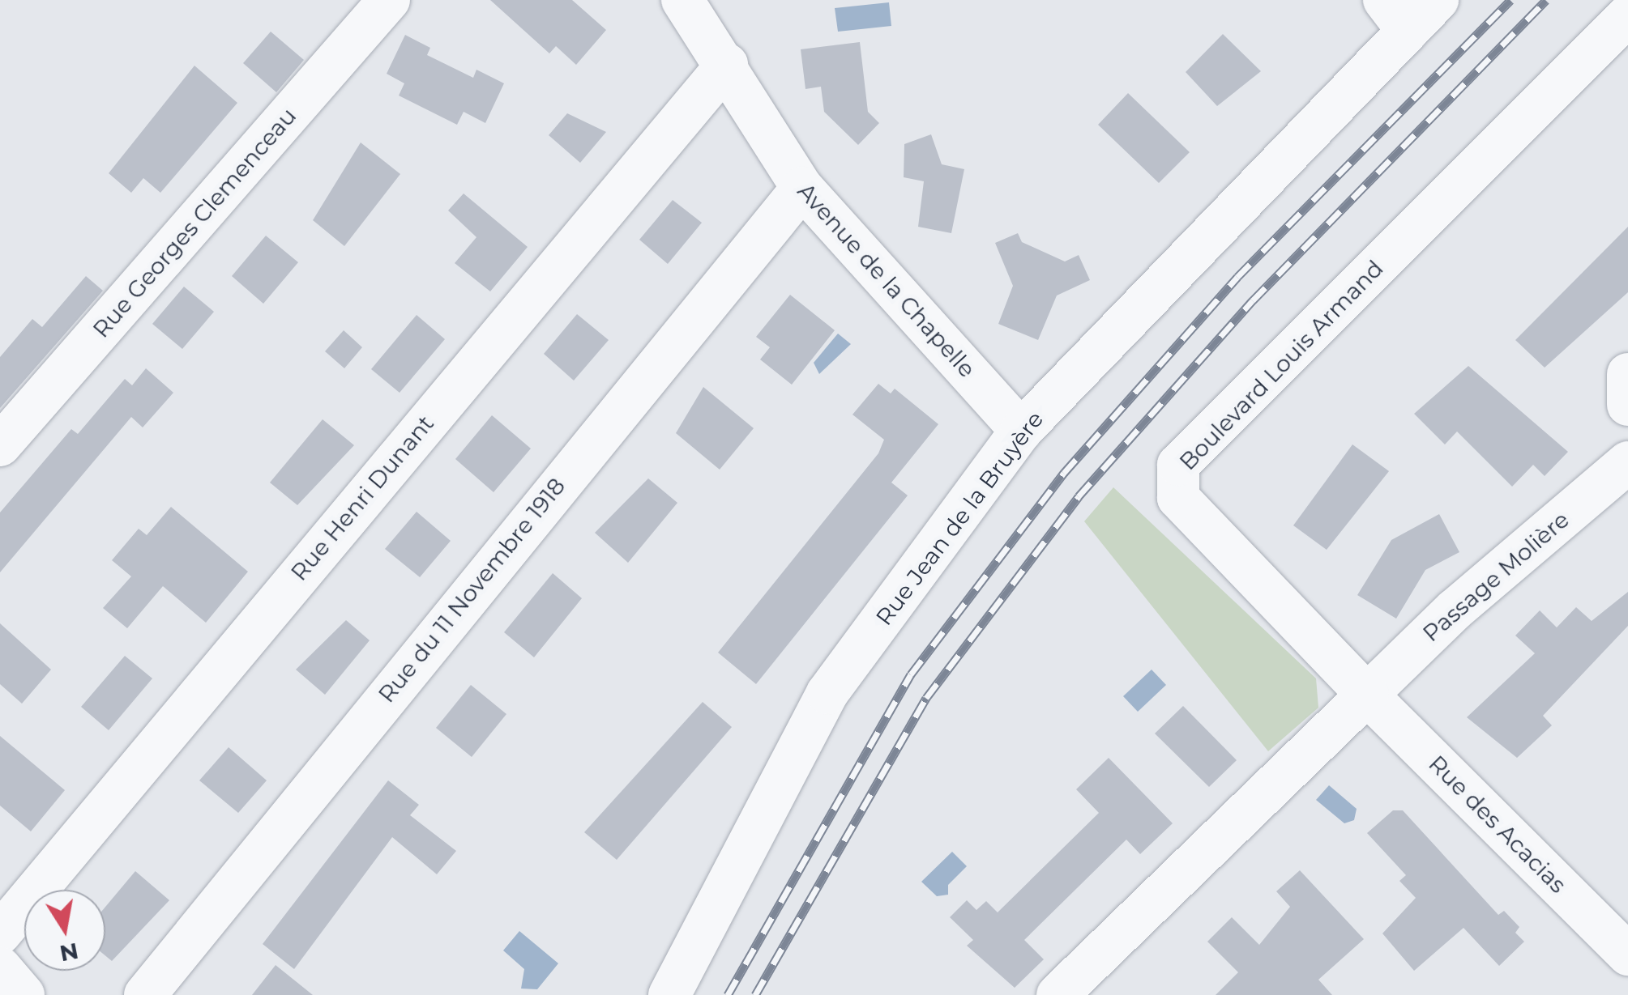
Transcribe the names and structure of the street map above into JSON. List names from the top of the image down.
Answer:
{
  "streets": {
    "street": [
      "Rue Georges Clemenceau",
      "Avenue de la Chapelle",
      "Boulevard Louis Armand",
      "Rue Henri Dunant",
      "Rue Jean de la Bruyère",
      "Passage Molière",
      "Rue du 11 Novembre 1918",
      "Rue des Acacias"
    ]
  },
  "crossings": [
    ["Avenue de la Chapelle", "Rue Henri Dunant"],
    ["Avenue de la Chapelle", "Rue Jean de la Bruyère"],
    ["Avenue de la Chapelle", "Rue du 11 Novembre 1918"],
    ["Boulevard Louis Armand", "Passage Molière"],
    ["Boulevard Louis Armand", "Rue des Acacias"],
    ["Passage Molière", "Rue des Acacias"]
  ],
  "north": "bottom"
}
